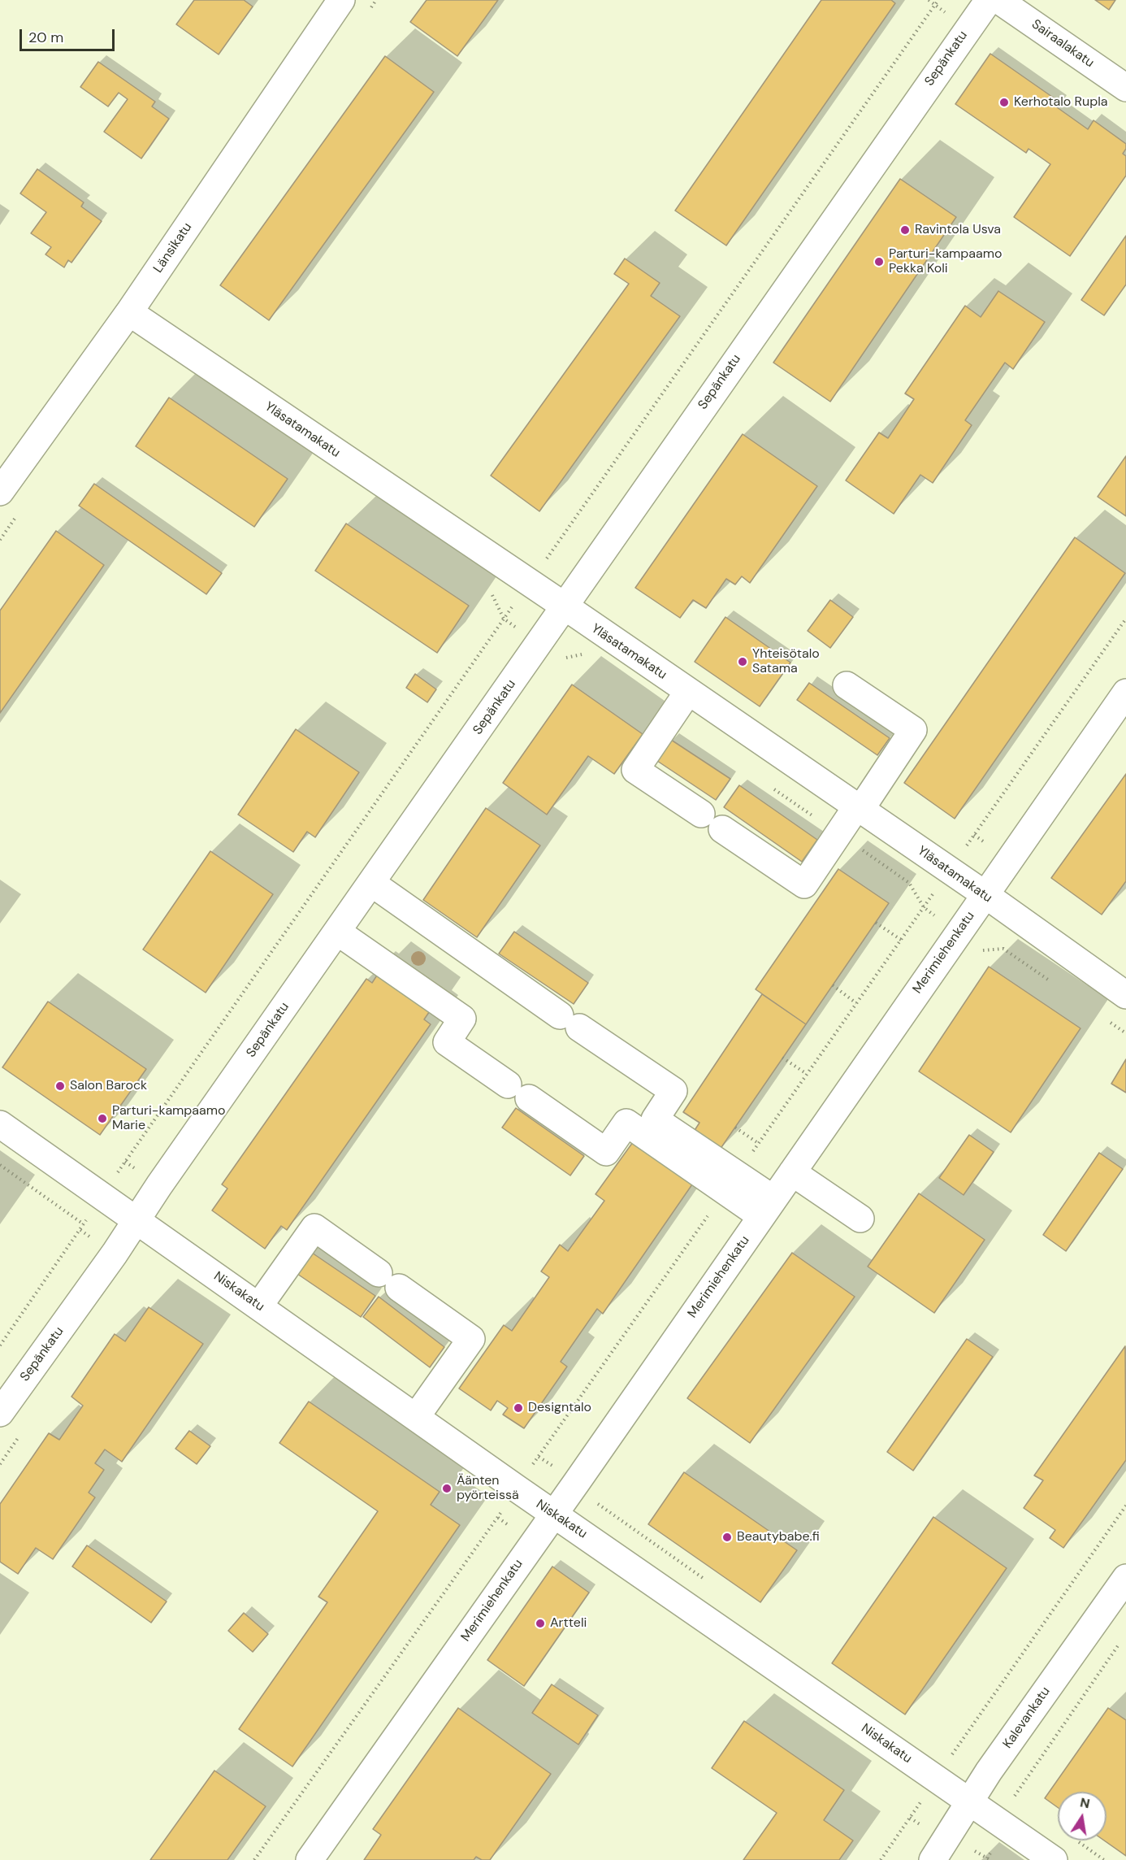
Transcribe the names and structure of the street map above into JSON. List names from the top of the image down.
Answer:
{
  "streets": {
    "street": [
      "Sairaalakatu",
      "Sepänkatu",
      "Länsikatu",
      "Yläsatamakatu",
      "Merimiehenkatu",
      "Niskakatu",
      "Kalevankatu"
    ]
  },
  "crossings": [
    ["Sepänkatu", "Yläsatamakatu"],
    ["Sepänkatu", "Niskakatu"],
    ["Länsikatu", "Yläsatamakatu"],
    ["Yläsatamakatu", "Merimiehenkatu"],
    ["Merimiehenkatu", "Niskakatu"],
    ["Niskakatu", "Kalevankatu"]
  ],
  "places": [
    "Kerhotalo Rupla",
    "Ravintola Usva",
    "Parturi-kampaamo Pekka Koli",
    "Yhteisötalo Satama",
    "Salon Barock",
    "Parturi-kampaamo Marie",
    "Designtalo",
    "Äänten pyörteissä",
    "Beautybabe.fi",
    "Artteli"
  ],
  "scale_bar": "20 m",
  "north": "top"
}
